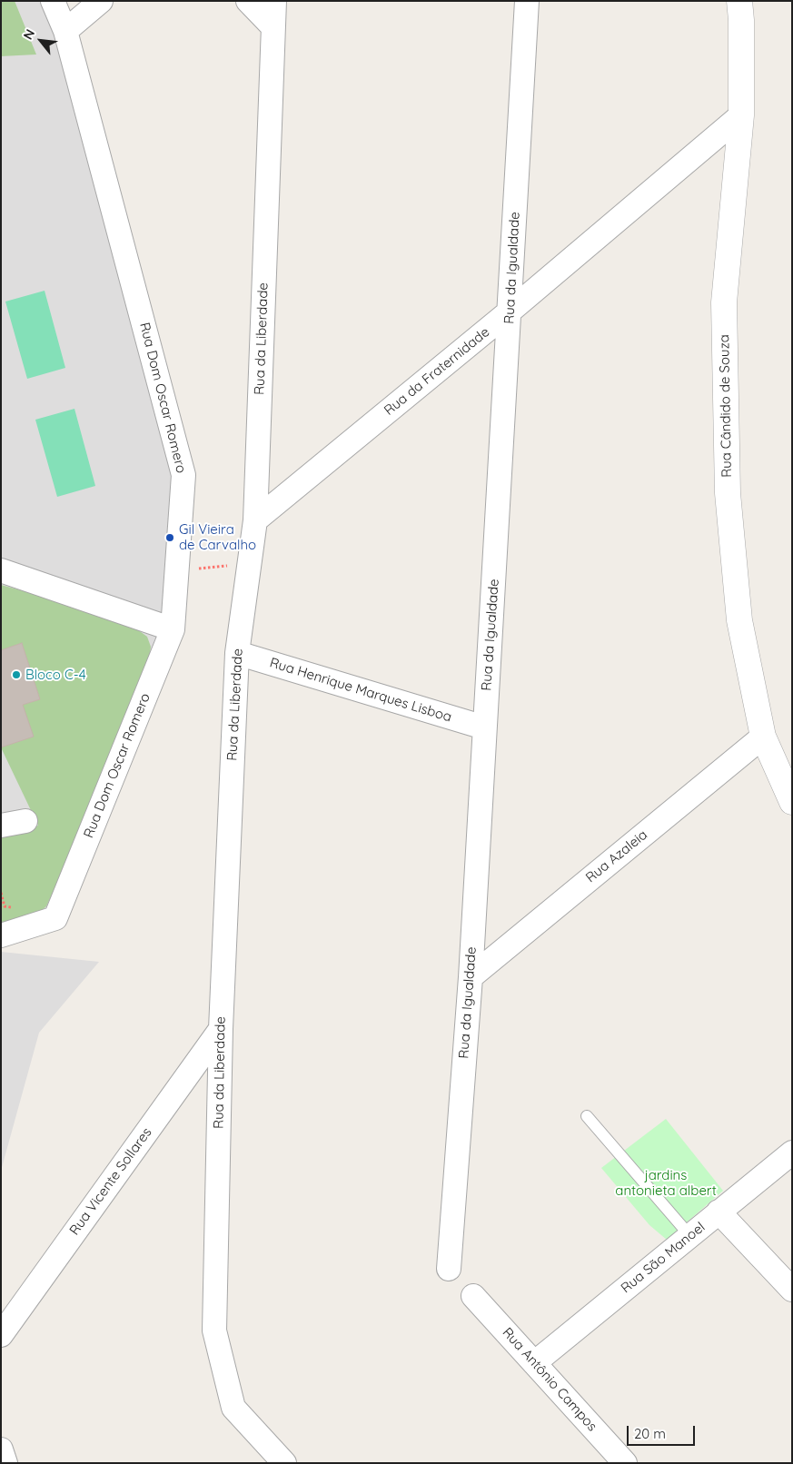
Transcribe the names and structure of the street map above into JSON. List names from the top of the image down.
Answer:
{
  "streets": {
    "street": [
      "Rua da Igualdade",
      "Rua da Liberdade",
      "Rua da Fraternidade",
      "Rua Dom Oscar Romero",
      "Rua Cândido de Souza",
      "Rua Henrique Marques Lisboa",
      "Rua Azaleia",
      "Rua Vicente Sollares",
      "Rua São Manoel",
      "Rua Antônio Campos"
    ]
  },
  "crossings": [
    ["Rua da Igualdade", "Rua da Fraternidade"],
    ["Rua da Igualdade", "Rua Henrique Marques Lisboa"],
    ["Rua da Igualdade", "Rua Azaleia"],
    ["Rua da Liberdade", "Rua da Fraternidade"],
    ["Rua da Liberdade", "Rua Henrique Marques Lisboa"],
    ["Rua da Liberdade", "Rua Vicente Sollares"],
    ["Rua da Fraternidade", "Rua Cândido de Souza"],
    ["Rua Cândido de Souza", "Rua Azaleia"],
    ["Rua São Manoel", "Rua Antônio Campos"]
  ],
  "parks": ["jardins antonieta albert"],
  "places": ["Gil Vieira de Carvalho", "Bloco C-4"],
  "scale_bar": "20 m",
  "north": "top left"
}
